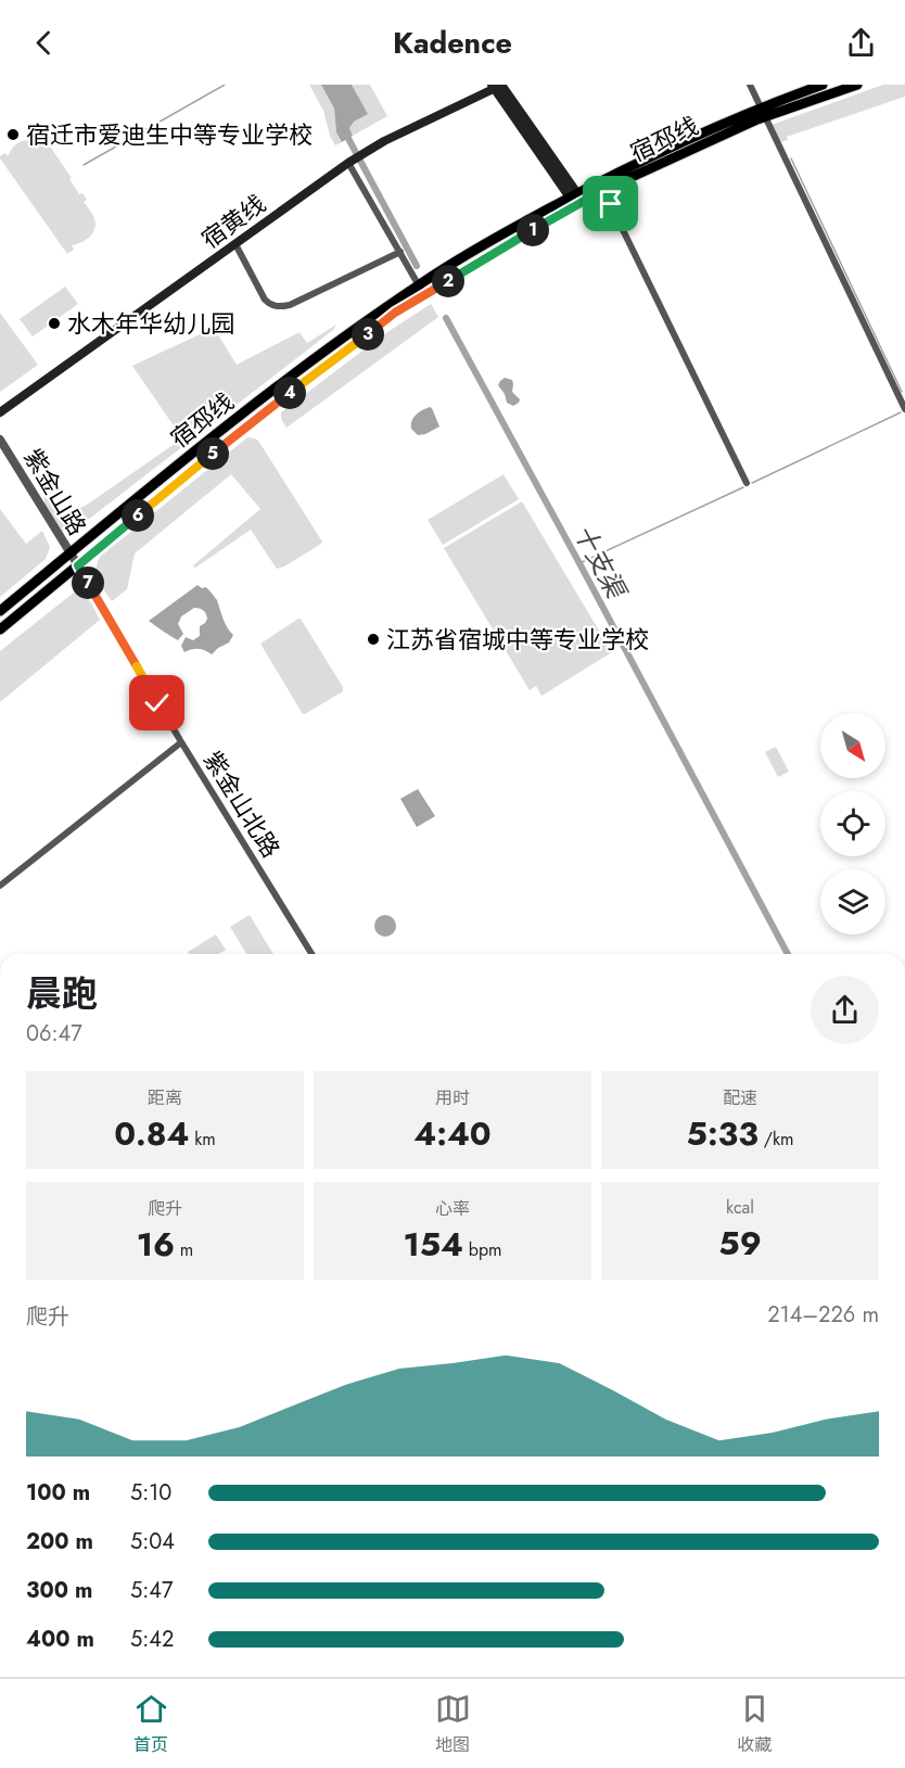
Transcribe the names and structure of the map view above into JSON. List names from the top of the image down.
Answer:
{
  "streets": {
    "main road": ["宿邳线", "宿黄线"],
    "street": ["紫金山路", "紫金山北路"]
  },
  "crossings": [
    ["宿邳线", "紫金山路"],
    ["宿邳线", "紫金山北路"],
    ["紫金山路", "紫金山北路"]
  ],
  "water": ["十支渠"],
  "places": ["宿迁市爱迪生中等专业学校", "水木年华幼儿园", "江苏省宿城中等专业学校"],
  "north": "bottom right",
  "page": {
    "header": "Kadence",
    "pins": [
      "1",
      "2",
      "3",
      "4",
      "5",
      "6",
      "7"
    ],
    "heading": ["晨跑", "06:47"],
    "stats": [
      ["距离", "0.84 km"],
      ["用时", "4:40"],
      ["配速", "5:33 /km"],
      ["爬升", "16 m"],
      ["心率", "154 bpm"],
      ["kcal", "59"]
    ],
    "chart": ["爬升", "214–226 m"],
    "list": [
      {
        "name": "100 m",
        "note": "5:10"
      },
      {
        "name": "200 m",
        "note": "5:04"
      },
      {
        "name": "300 m",
        "note": "5:47"
      },
      {
        "name": "400 m",
        "note": "5:42"
      }
    ],
    "tabs": ["首页", "地图", "收藏"]
  }
}
